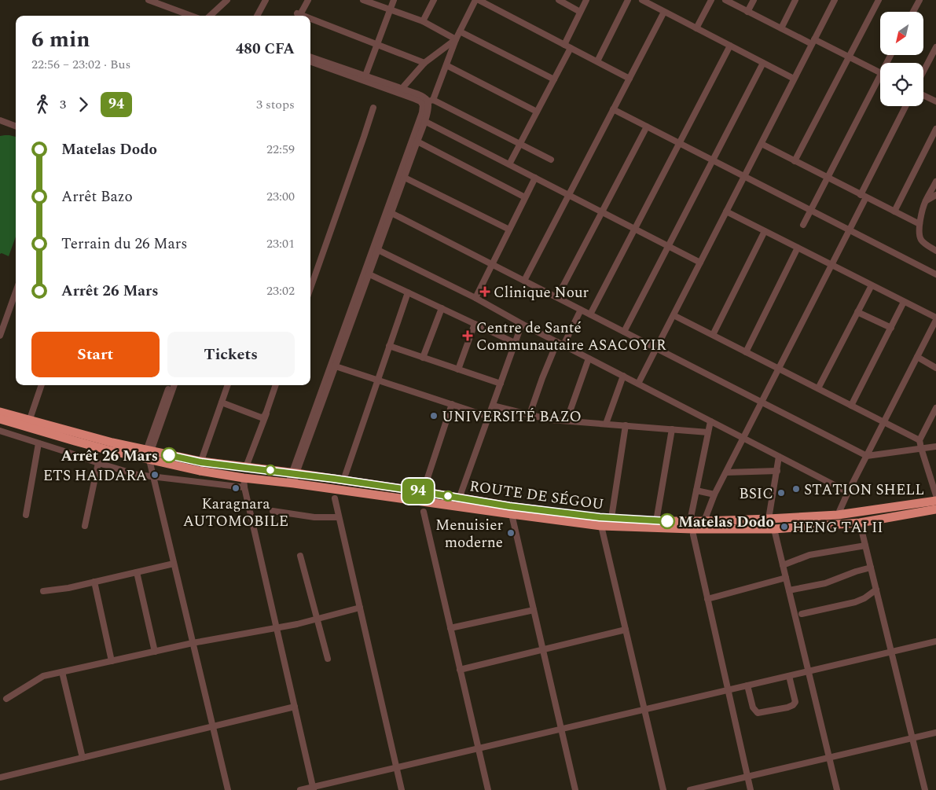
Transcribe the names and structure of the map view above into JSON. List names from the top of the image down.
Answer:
{
  "streets": {
    "highway": ["ROUTE DE SÉGOU"]
  },
  "places": {
    "health": ["Clinique Nour", "Centre de Santé Communautaire ASACOYIR"],
    "other": [
      "UNIVERSITÉ BAZO",
      "Arrêt 26 Mars",
      "ETS HAIDARA",
      "Karagnara AUTOMOBILE",
      "STATION SHELL",
      "BSIC",
      "Matelas Dodo",
      "HENG TAI II",
      "Menuisier moderne"
    ]
  },
  "lines": ["bus line 94"],
  "north": "bottom left",
  "page": {
    "on_map": "94",
    "heading": ["6 min", "22:56 – 23:02 · Bus", "480 CFA"],
    "legs": ["3", "94", "3 stops"],
    "list": [
      {
        "name": "Matelas Dodo",
        "value": "22:59"
      },
      {
        "name": "Arrêt Bazo",
        "value": "23:00"
      },
      {
        "name": "Terrain du 26 Mars",
        "value": "23:01"
      },
      {
        "name": "Arrêt 26 Mars",
        "value": "23:02"
      }
    ],
    "buttons": ["Start", "Tickets"]
  }
}
